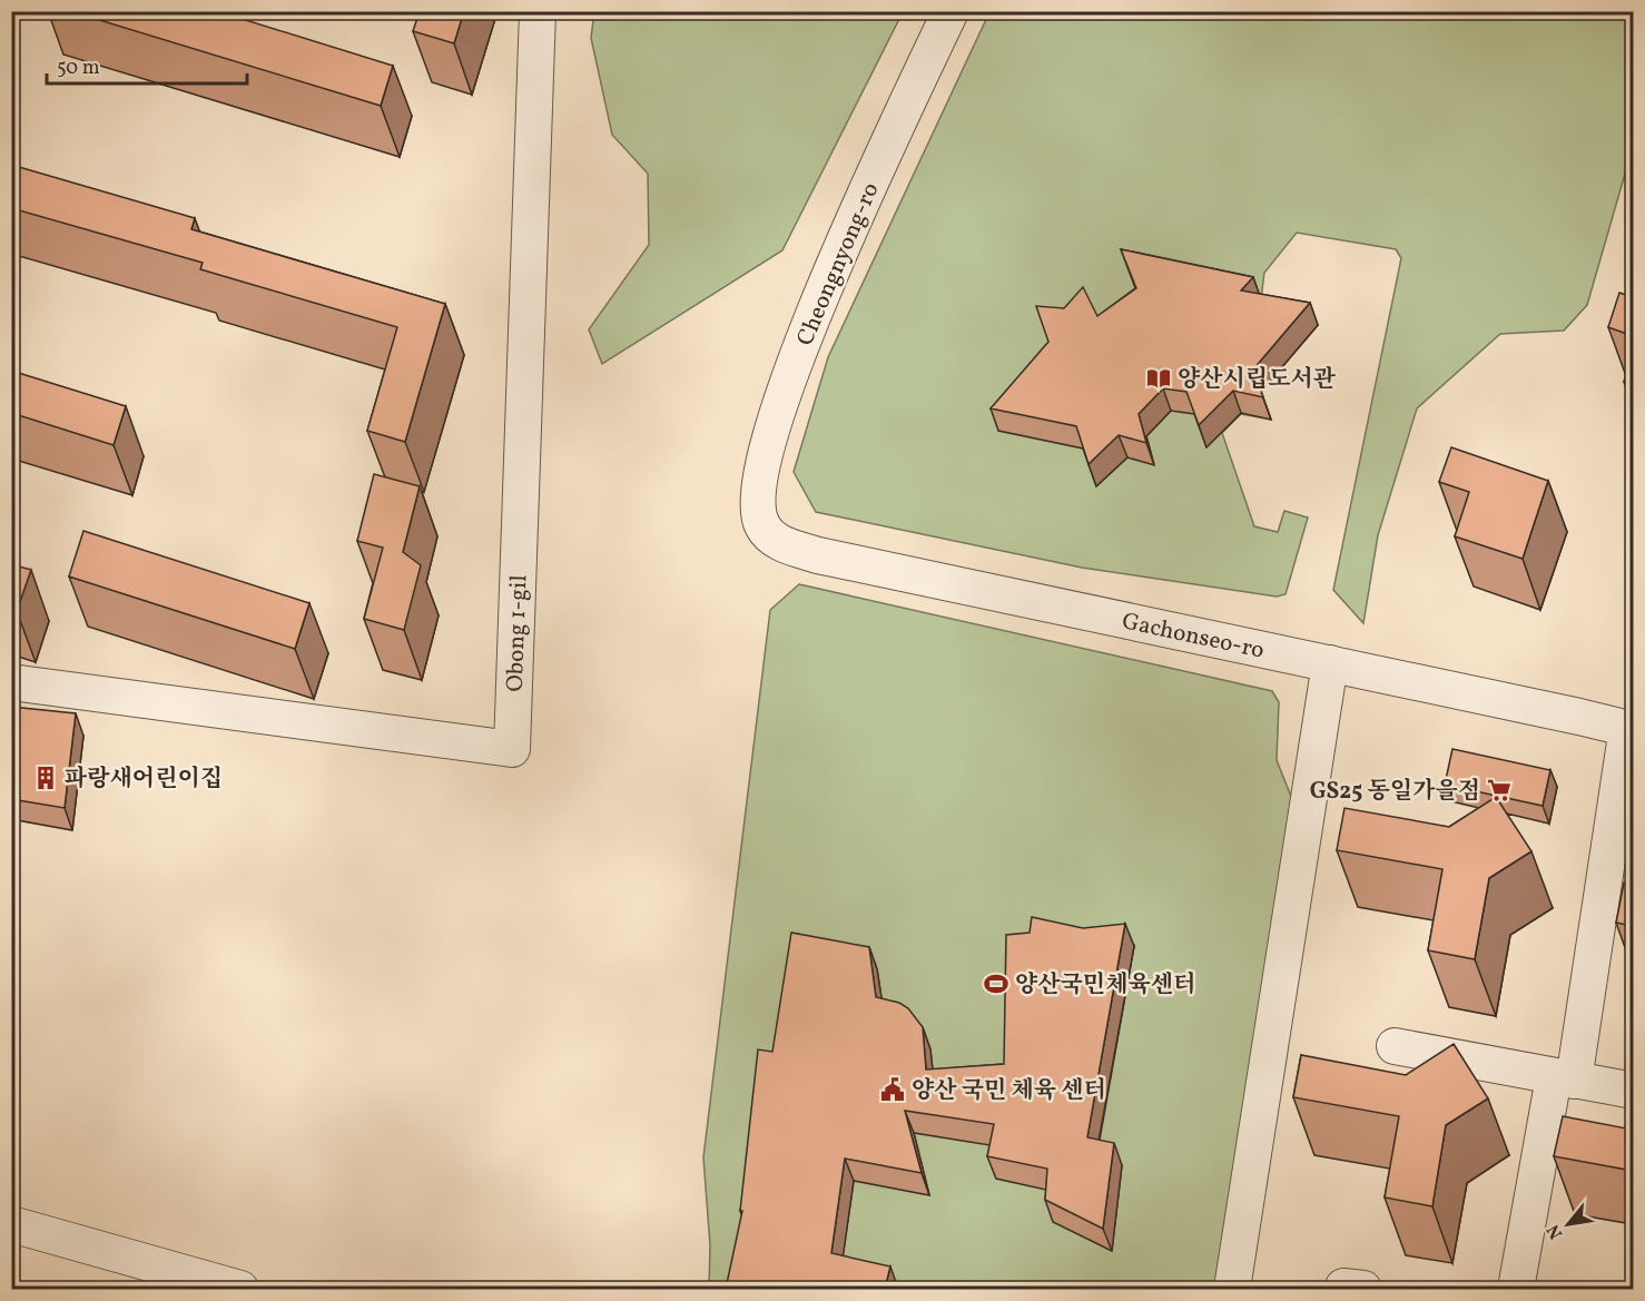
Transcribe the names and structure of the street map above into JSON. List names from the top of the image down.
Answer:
{
  "streets": {
    "street": ["Cheongnyong-ro", "Obong 1-gil", "Gachonseo-ro"]
  },
  "crossings": [
    ["Cheongnyong-ro", "Gachonseo-ro"]
  ],
  "places": {
    "library": ["양산시립도서관"],
    "building": ["파랑새어린이집"],
    "supermarket": ["GS25 동일가을점"],
    "sports": ["양산국민체육센터"],
    "public building": ["양산 국민 체육 센터"]
  },
  "scale_bar": "50 m",
  "north": "bottom left"
}
